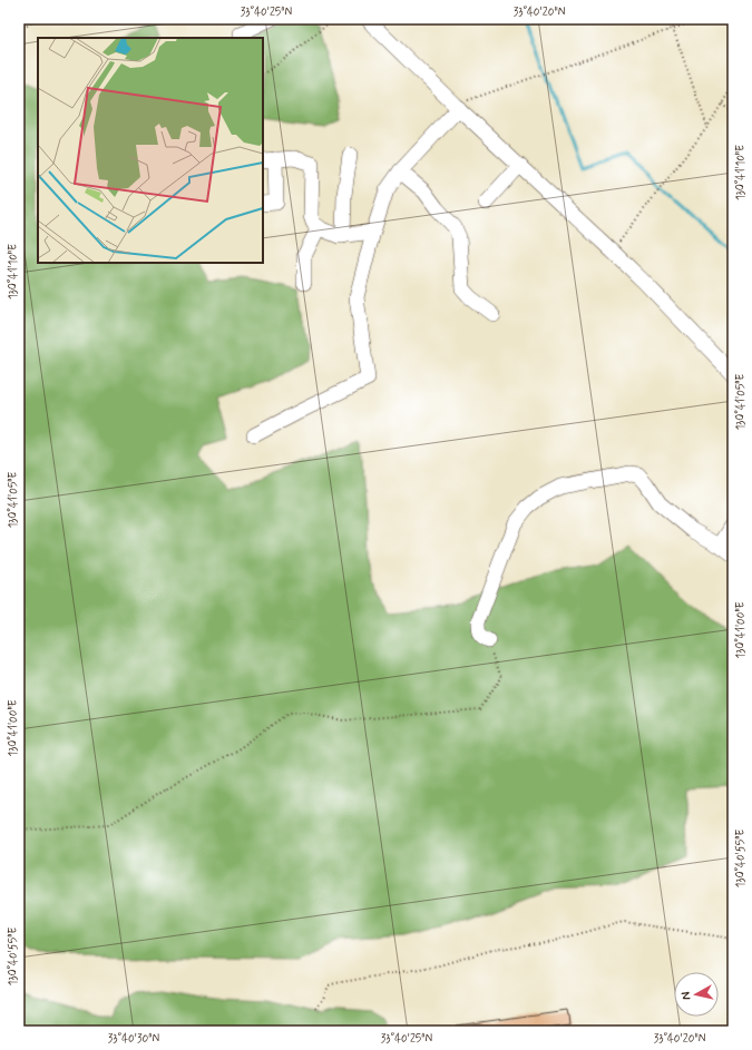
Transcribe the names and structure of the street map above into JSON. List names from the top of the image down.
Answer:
{
  "north": "left",
  "coordinates": [
    "33°40'25\"N",
    "33°40'20\"N",
    "130°41'10\"E",
    "130°41'05\"E",
    "130°41'00\"E",
    "130°40'55\"E",
    "33°40'30\"N"
  ]
}
